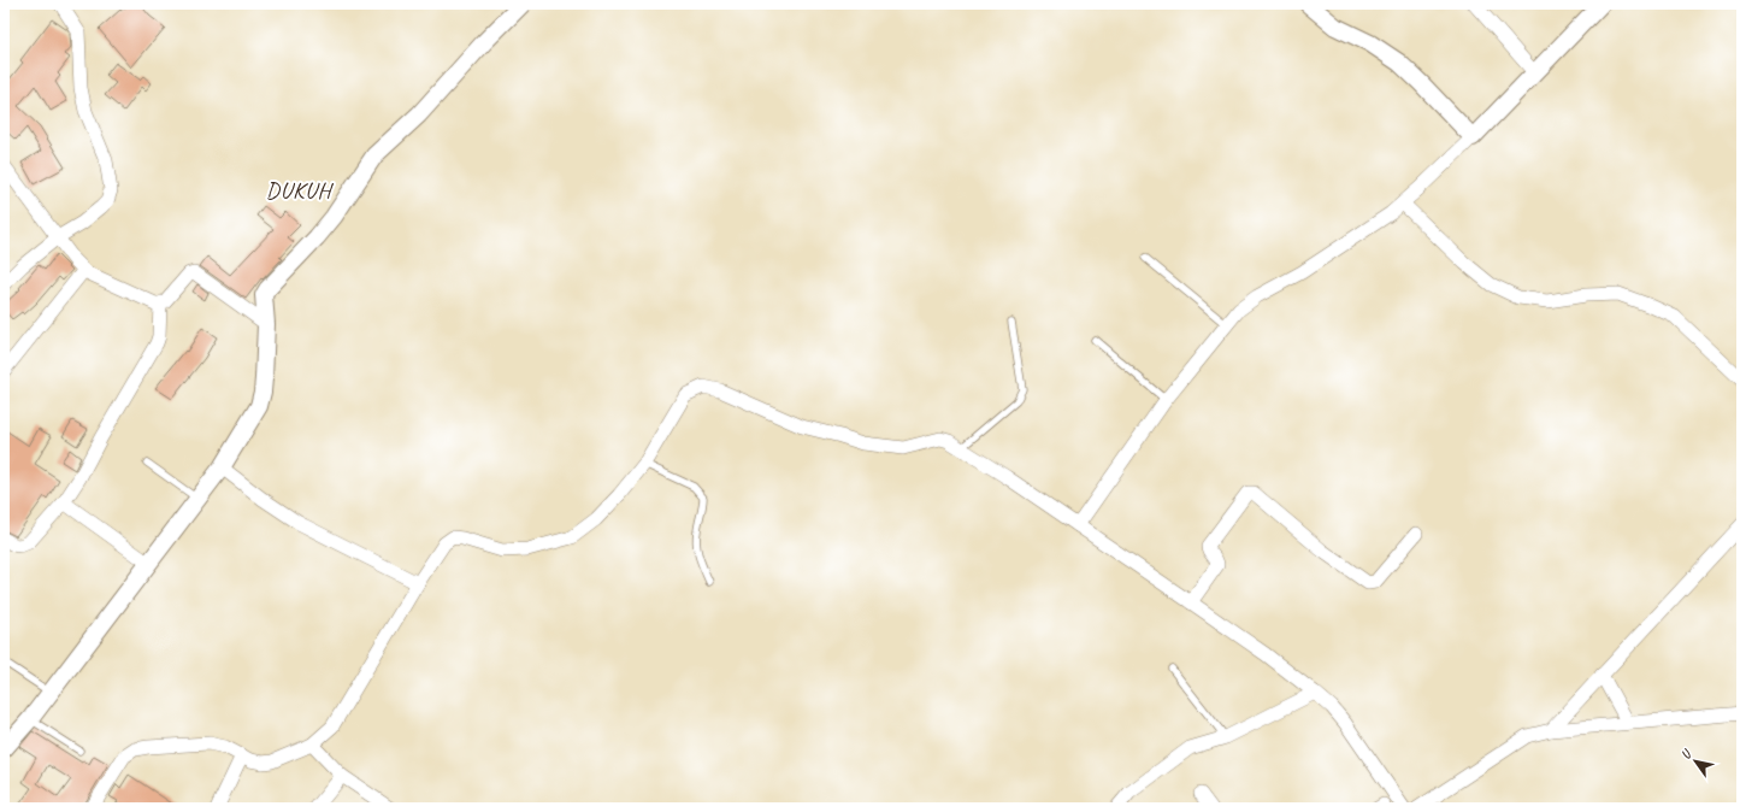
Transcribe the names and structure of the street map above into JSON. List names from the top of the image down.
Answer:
{
  "districts": ["DUKUH"],
  "north": "top left"
}
